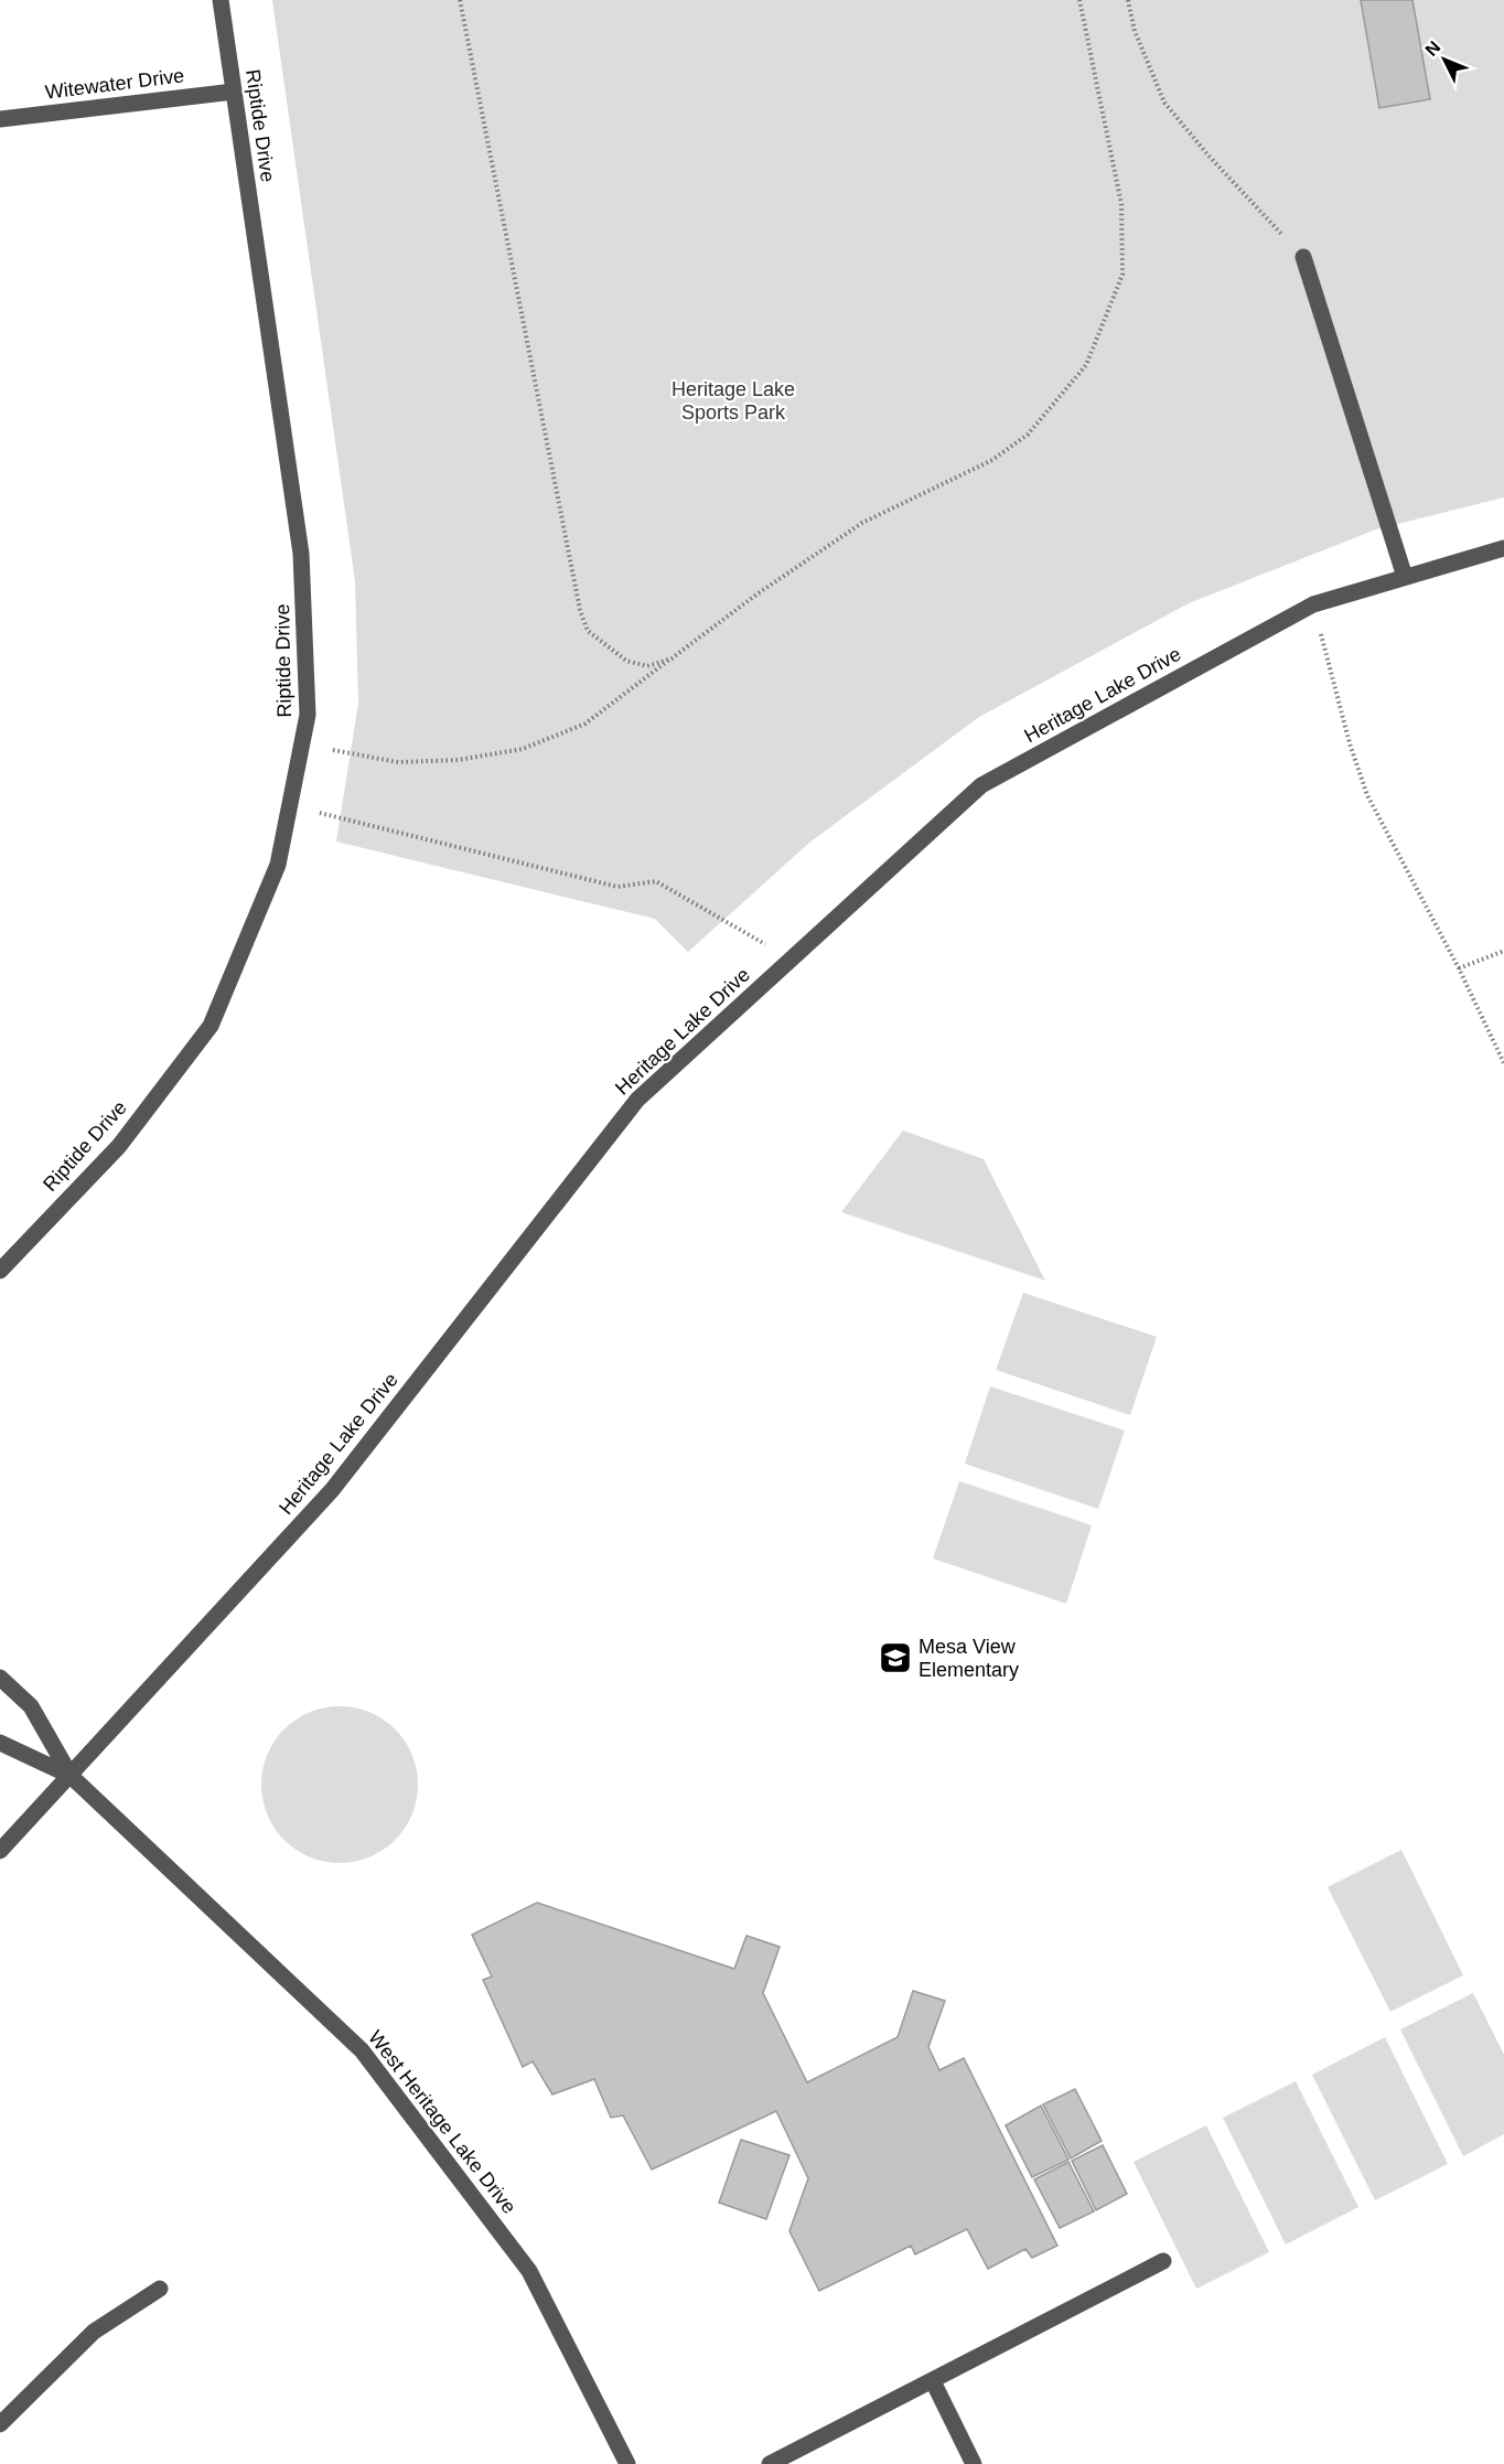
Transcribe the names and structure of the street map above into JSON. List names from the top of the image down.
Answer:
{
  "streets": {
    "street": [
      "Witewater Drive",
      "Riptide Drive",
      "Heritage Lake Drive",
      "West Heritage Lake Drive"
    ]
  },
  "crossings": [
    ["Witewater Drive", "Riptide Drive"],
    ["Heritage Lake Drive", "West Heritage Lake Drive"]
  ],
  "parks": ["Heritage Lake Sports Park"],
  "places": {
    "school or university": ["Mesa View Elementary"]
  },
  "north": "top left"
}
